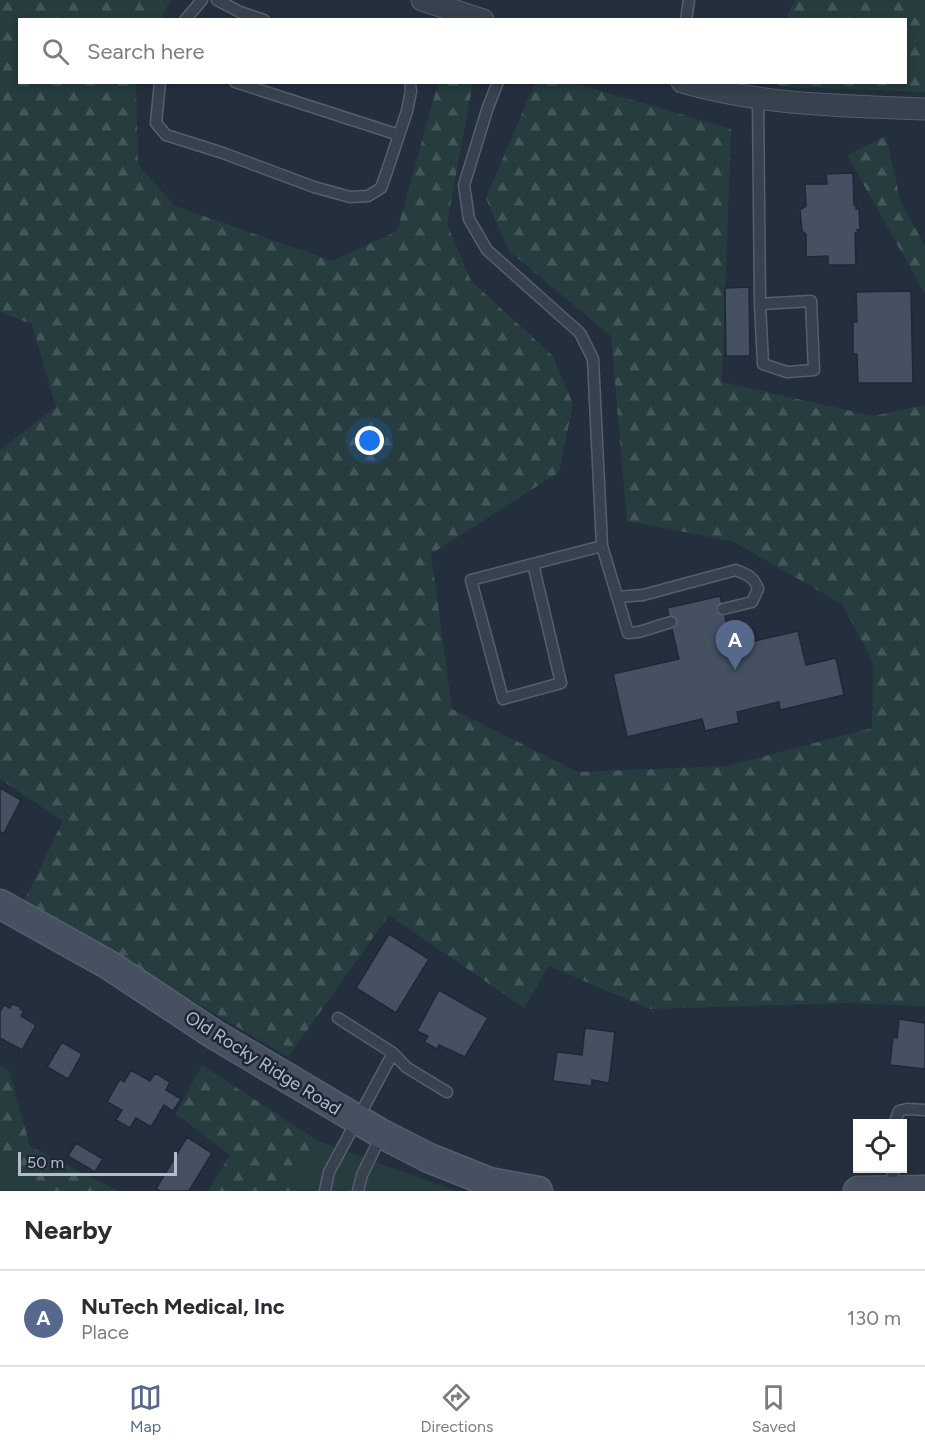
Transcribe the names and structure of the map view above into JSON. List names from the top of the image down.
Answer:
{
  "streets": {
    "street": ["Old Rocky Ridge Road"]
  },
  "scale_bar": "50 m",
  "page": {
    "search": "Search here",
    "pins": "A",
    "scale": "50 m",
    "heading": "Nearby",
    "list": [
      {
        "mark": "A",
        "name": "NuTech Medical, Inc",
        "note": "Place",
        "value": "130 m"
      }
    ],
    "nav": ["Map", "Directions", "Saved"]
  }
}
